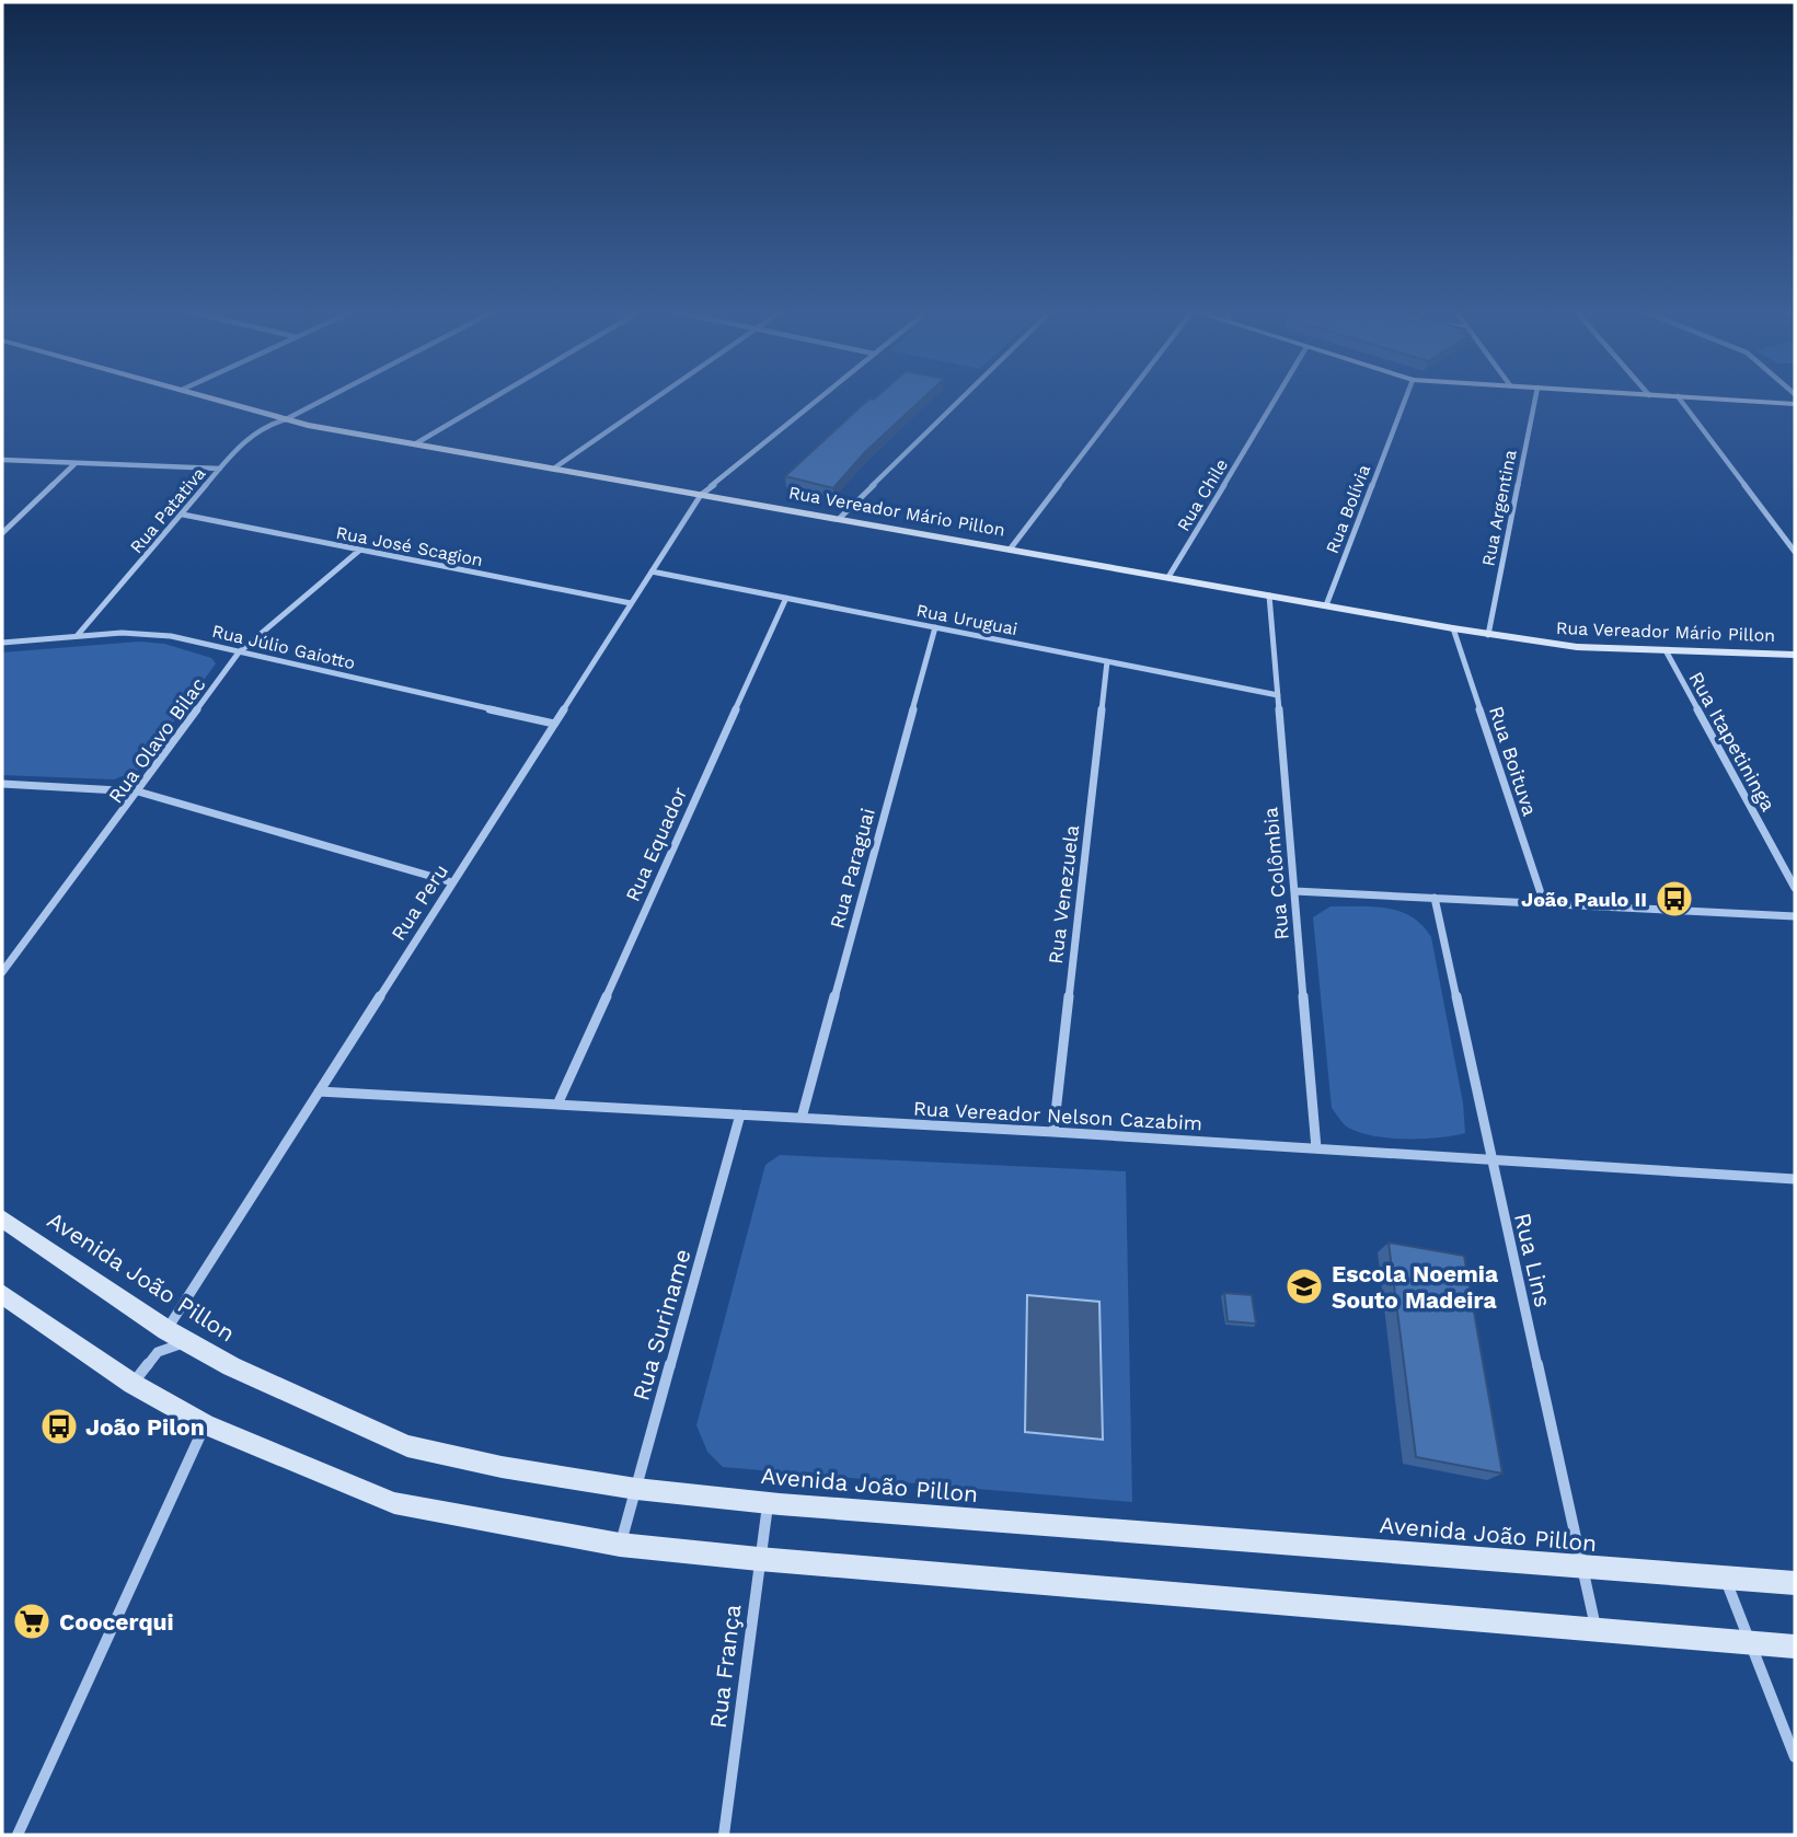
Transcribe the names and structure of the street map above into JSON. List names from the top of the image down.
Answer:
{
  "streets": {
    "street": [
      "Rua Chile",
      "Rua Argentina",
      "Rua Bolívia",
      "Rua Patativa",
      "Rua Vereador Mário Pillon",
      "Rua José Scagion",
      "Rua Uruguai",
      "Rua Júlio Gaiotto",
      "Rua Olavo Bilac",
      "Rua Itapetininga",
      "Rua Boituva",
      "Rua Equador",
      "Rua Paraguai",
      "Rua Colômbia",
      "Rua Venezuela",
      "Rua Peru",
      "Rua Vereador Nelson Cazabim",
      "Rua Lins",
      "Avenida João Pillon",
      "Rua Suriname",
      "Rua França"
    ]
  },
  "crossings": [
    ["Rua Chile", "Rua Vereador Mário Pillon"],
    ["Rua Argentina", "Rua Vereador Mário Pillon"],
    ["Rua Bolívia", "Rua Vereador Mário Pillon"],
    ["Rua Patativa", "Rua Vereador Mário Pillon"],
    ["Rua Patativa", "Rua José Scagion"],
    ["Rua Patativa", "Rua Júlio Gaiotto"],
    ["Rua Vereador Mário Pillon", "Rua Itapetininga"],
    ["Rua Vereador Mário Pillon", "Rua Boituva"],
    ["Rua Vereador Mário Pillon", "Rua Colômbia"],
    ["Rua Vereador Mário Pillon", "Rua Peru"],
    ["Rua José Scagion", "Rua Olavo Bilac"],
    ["Rua José Scagion", "Rua Peru"],
    ["Rua Uruguai", "Rua Equador"],
    ["Rua Uruguai", "Rua Paraguai"],
    ["Rua Uruguai", "Rua Colômbia"],
    ["Rua Uruguai", "Rua Venezuela"],
    ["Rua Uruguai", "Rua Peru"],
    ["Rua Júlio Gaiotto", "Rua Olavo Bilac"],
    ["Rua Júlio Gaiotto", "Rua Peru"],
    ["Rua Equador", "Rua Vereador Nelson Cazabim"],
    ["Rua Paraguai", "Rua Vereador Nelson Cazabim"],
    ["Rua Colômbia", "Rua Vereador Nelson Cazabim"],
    ["Rua Venezuela", "Rua Vereador Nelson Cazabim"],
    ["Rua Peru", "Rua Vereador Nelson Cazabim"],
    ["Rua Peru", "Avenida João Pillon"],
    ["Rua Vereador Nelson Cazabim", "Rua Lins"],
    ["Rua Vereador Nelson Cazabim", "Rua Suriname"],
    ["Rua Lins", "Avenida João Pillon"],
    ["Avenida João Pillon", "Rua Suriname"],
    ["Avenida João Pillon", "Rua França"]
  ],
  "places": {
    "bus stop": ["João Paulo II", "João Pilon"],
    "school or university": ["Escola Noemia Souto Madeira"],
    "supermarket": ["Coocerqui"]
  }
}
